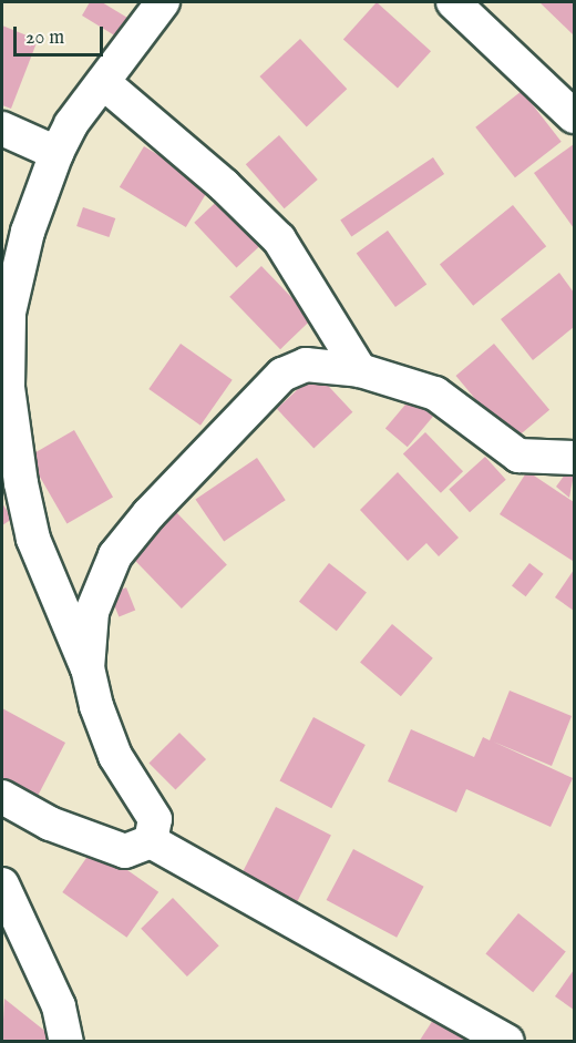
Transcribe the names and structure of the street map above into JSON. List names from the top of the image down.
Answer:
{
  "scale_bar": "20 m"
}
